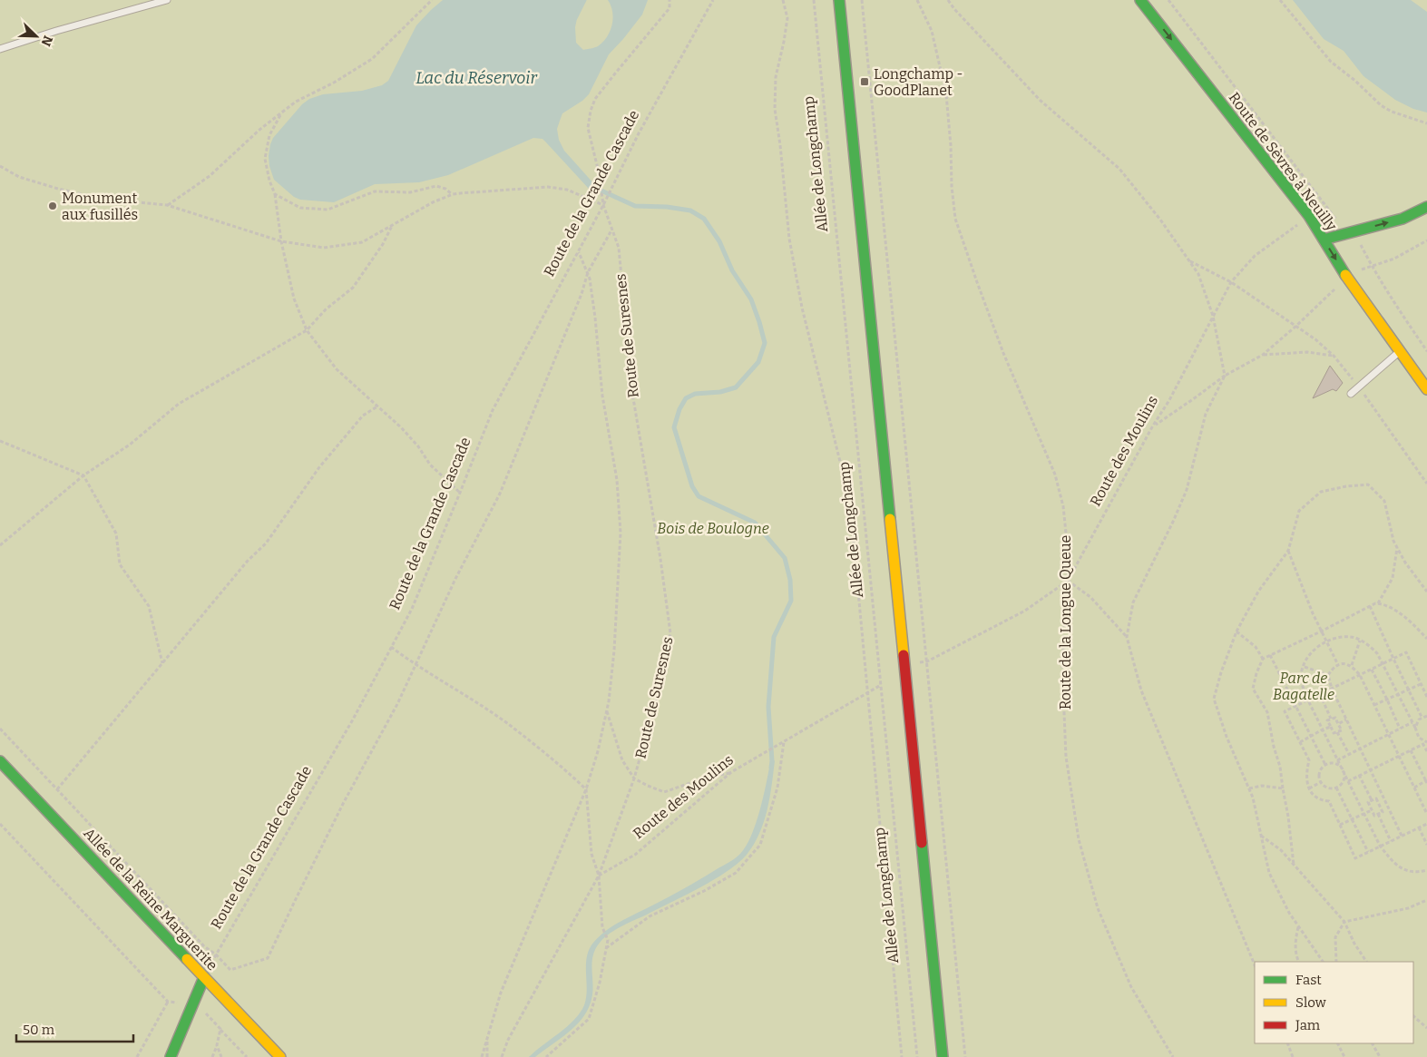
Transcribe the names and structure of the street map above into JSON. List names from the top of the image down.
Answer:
{
  "streets": {
    "main road": ["Route de Sèvres à Neuilly", "Allée de la Reine Marguerite"],
    "path": [
      "Allée de Longchamp",
      "Route de la Grande Cascade",
      "Route de Suresnes",
      "Route des Moulins",
      "Route de la Longue Queue"
    ]
  },
  "crossings": [
    ["Route de Sèvres à Neuilly", "Route des Moulins"],
    ["Allée de Longchamp", "Route des Moulins"],
    ["Route de la Grande Cascade", "Route de Suresnes"],
    ["Route de la Grande Cascade", "Allée de la Reine Marguerite"],
    ["Route de Suresnes", "Route des Moulins"],
    ["Route des Moulins", "Route de la Longue Queue"]
  ],
  "one_way": ["Route de Sèvres à Neuilly"],
  "water": ["Lac du Réservoir"],
  "parks": ["Bois de Boulogne", "Parc de Bagatelle"],
  "places": {
    "transit": ["Longchamp - GoodPlanet"],
    "other": ["Monument aux fusillés"]
  },
  "legend": ["Fast", "Slow", "Jam"],
  "scale_bar": "50 m",
  "north": "bottom right"
}
